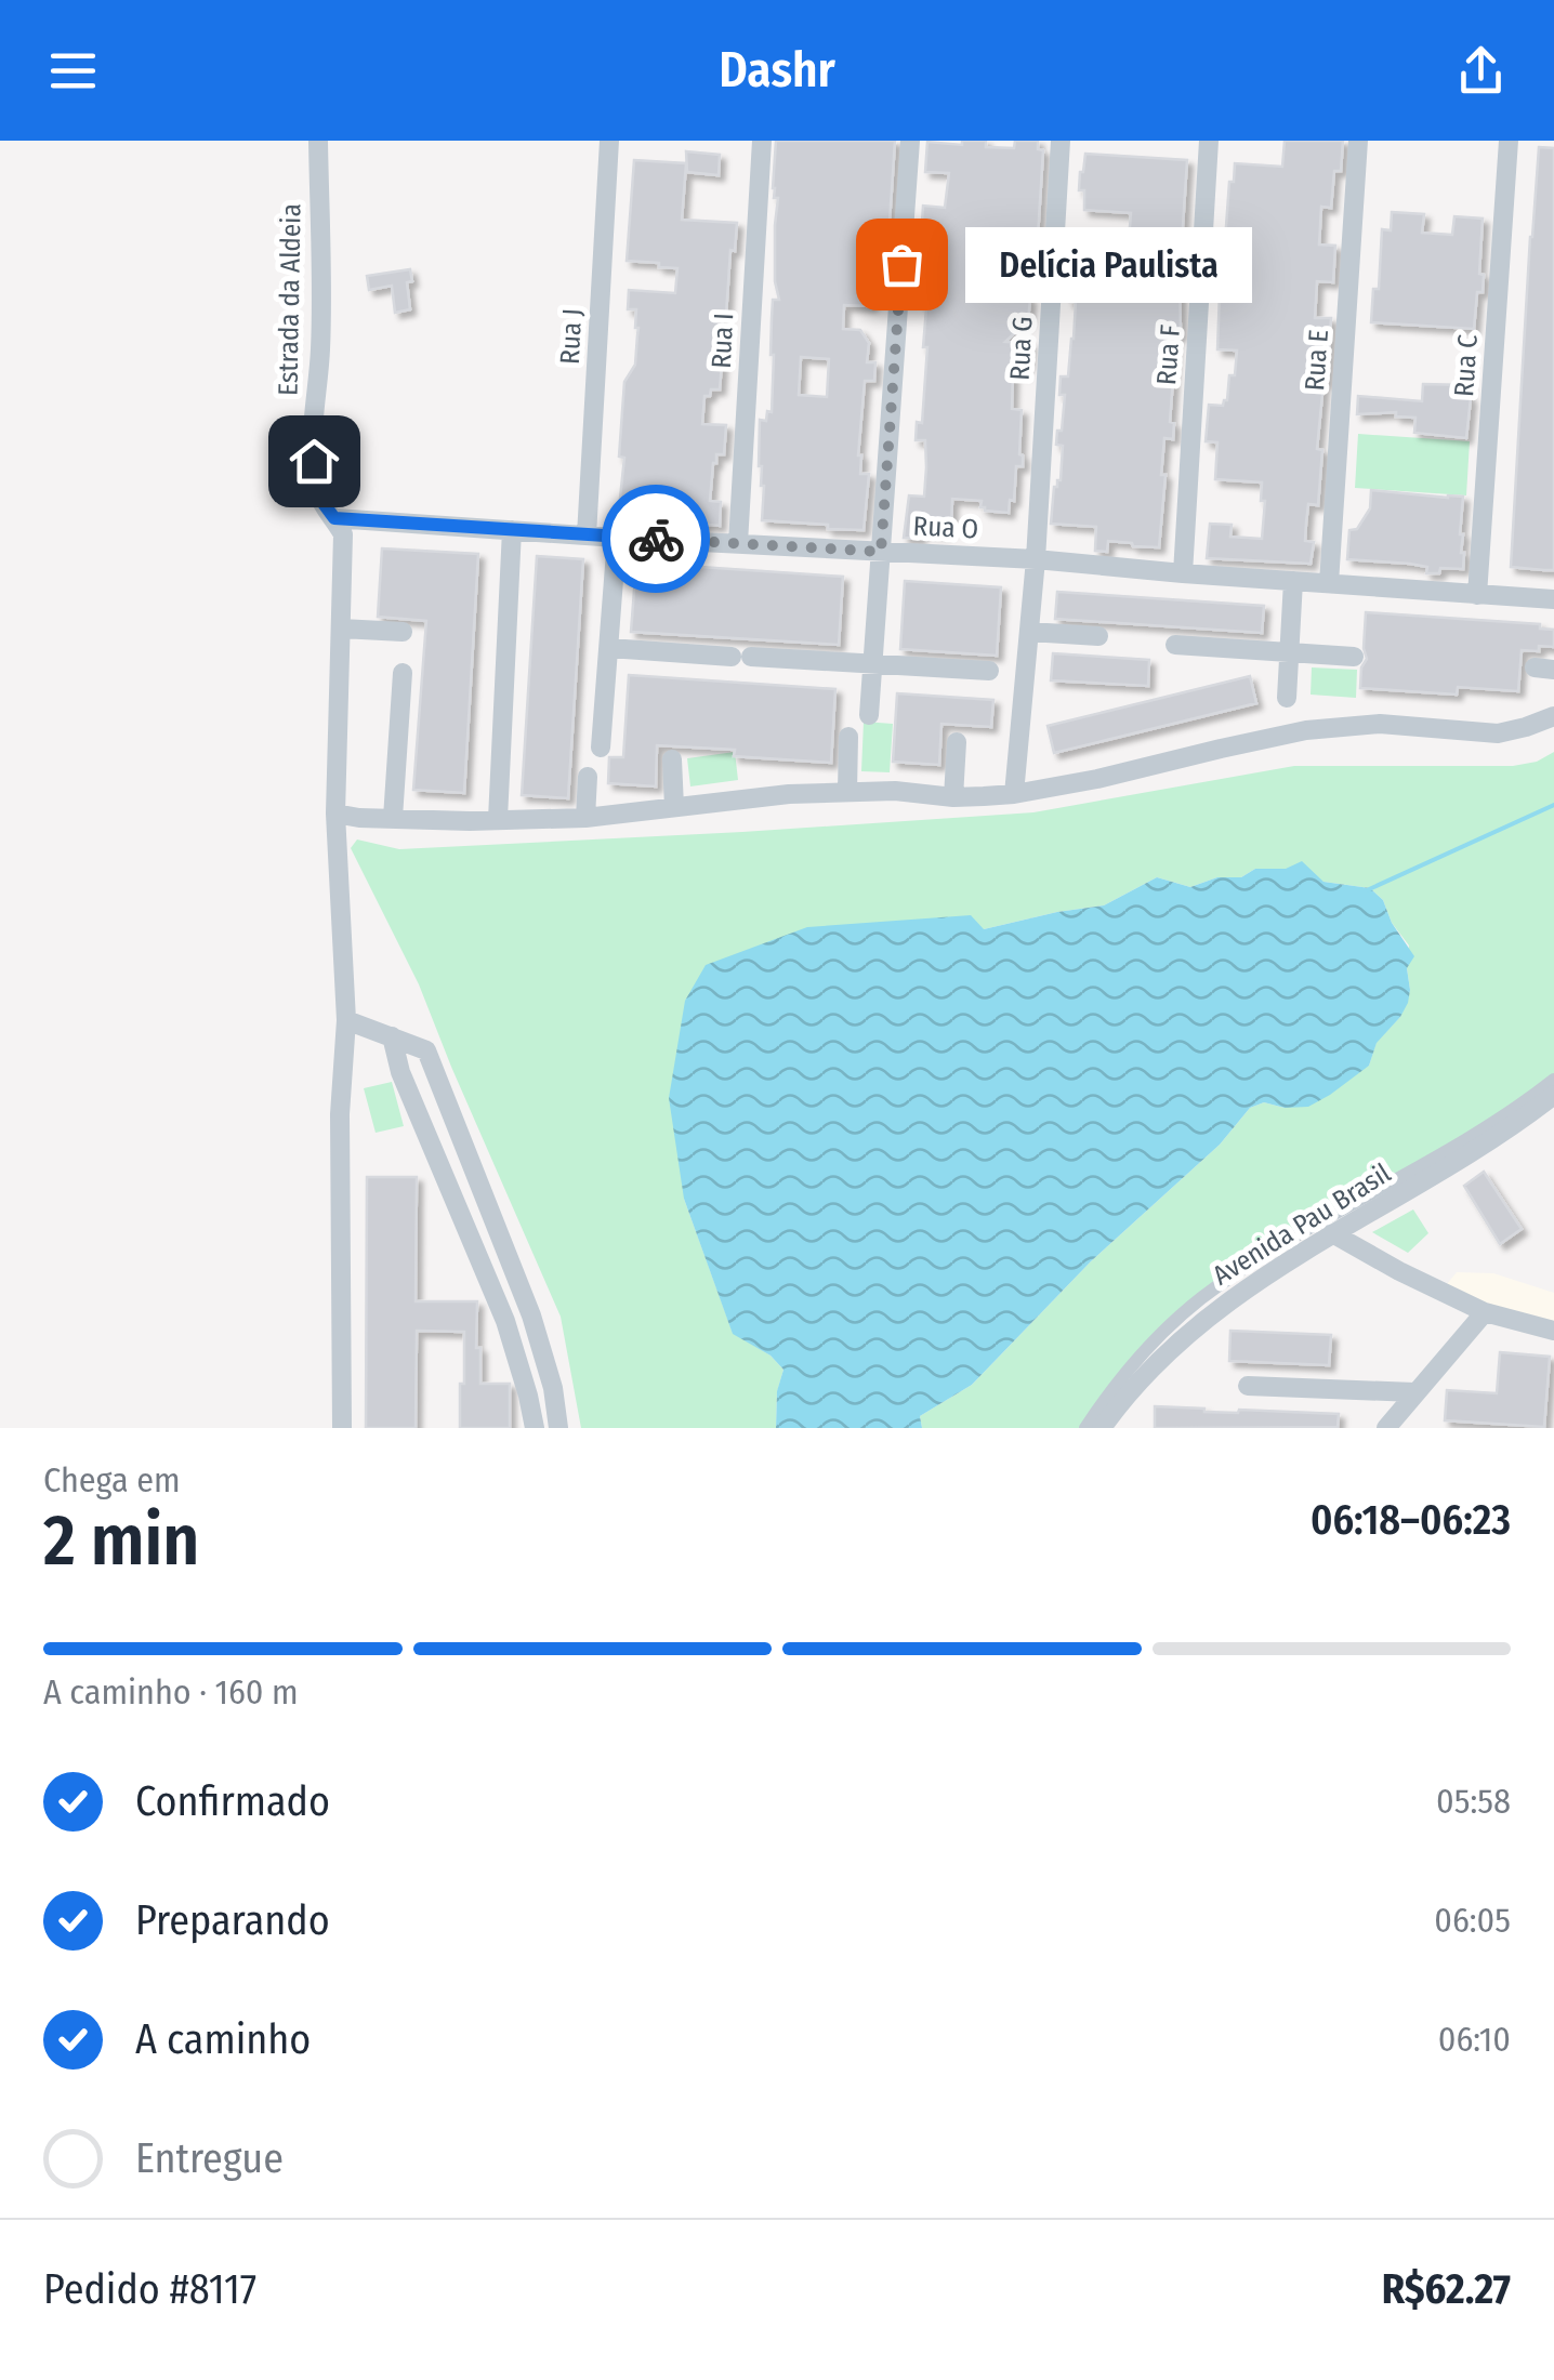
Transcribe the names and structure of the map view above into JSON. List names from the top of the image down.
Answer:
{
  "streets": {
    "street": [
      "Estrada da Aldeia",
      "Rua J",
      "Rua I",
      "Rua G",
      "Rua F",
      "Rua E",
      "Rua C",
      "Rua O",
      "Avenida Pau Brasil"
    ]
  },
  "crossings": [
    ["Estrada da Aldeia", "Rua O"],
    ["Rua J", "Rua O"],
    ["Rua I", "Rua O"],
    ["Rua G", "Rua O"],
    ["Rua F", "Rua O"],
    ["Rua E", "Rua O"],
    ["Rua C", "Rua O"]
  ],
  "places": ["Delícia Paulista"],
  "page": {
    "header": "Dashr",
    "bubble": "Delícia Paulista",
    "heading": ["2 min", "Chega em", "06:18–06:23"],
    "panel": ["Pedido #8117", "R$62.27"],
    "bar": "A caminho · 160 m",
    "list": [
      ["Confirmado", "05:58"],
      ["Preparando", "06:05"],
      ["A caminho", "06:10"],
      "Entregue"
    ]
  }
}
